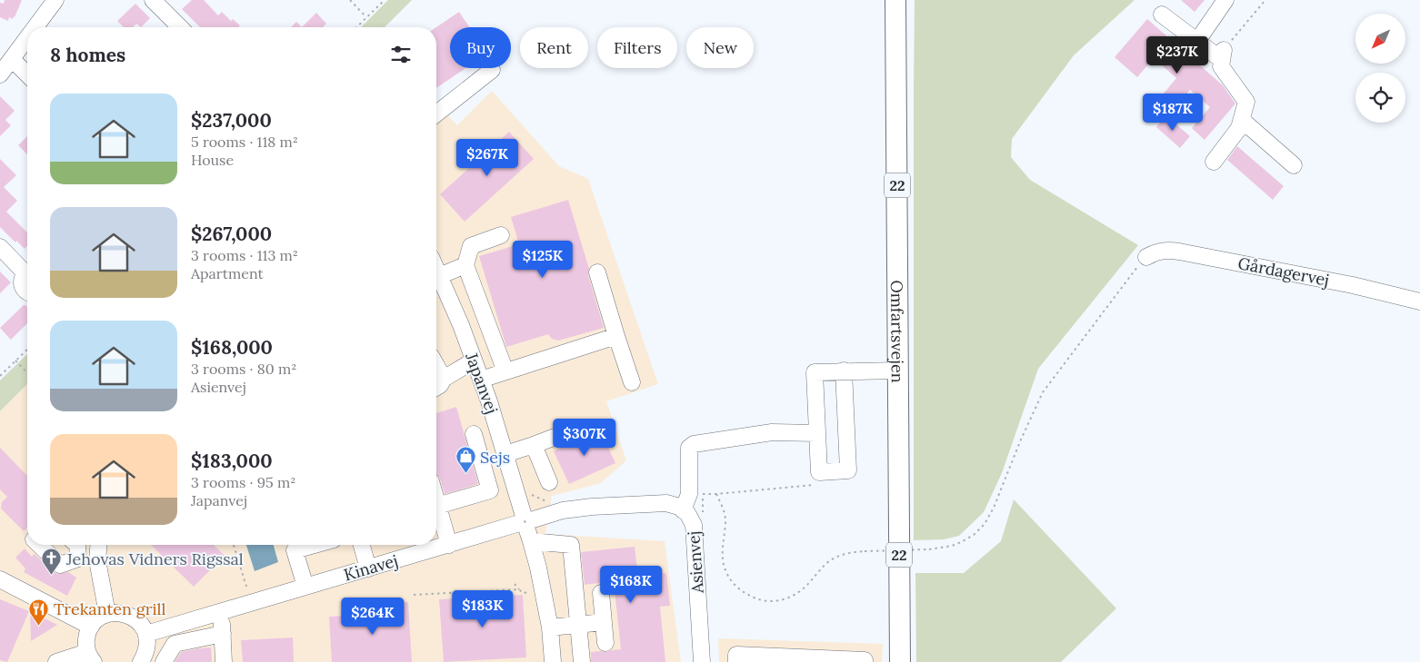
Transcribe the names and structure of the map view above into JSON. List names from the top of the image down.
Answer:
{
  "streets": {
    "main road": ["22", "Omfartsvejen"],
    "street": [
      "Gårdagervej",
      "Japanvej",
      "Asienvej",
      "Kinavej"
    ]
  },
  "crossings": [
    ["Japanvej", "Asienvej"],
    ["Japanvej", "Kinavej"],
    ["Asienvej", "Kinavej"]
  ],
  "places": {
    "shop": ["Sejs"],
    "church": ["Jehovas Vidners Rigssal"],
    "restaurant": ["Trekanten grill"]
  },
  "north": "bottom left",
  "page": {
    "chip": [
      "Buy",
      "Rent",
      "Filters",
      "New"
    ],
    "heading": "8 homes",
    "price": [
      "$237K",
      "$187K",
      "$267K",
      "$125K",
      "$307K",
      "$168K",
      "$183K",
      "$264K"
    ],
    "list": [
      {
        "name": "$237,000",
        "note": "5 rooms · 118 m² · House"
      },
      {
        "name": "$267,000",
        "note": "3 rooms · 113 m² · Apartment"
      },
      {
        "name": "$168,000",
        "note": "3 rooms · 80 m² · Asienvej"
      },
      {
        "name": "$183,000",
        "note": "3 rooms · 95 m² · Japanvej"
      }
    ]
  }
}
